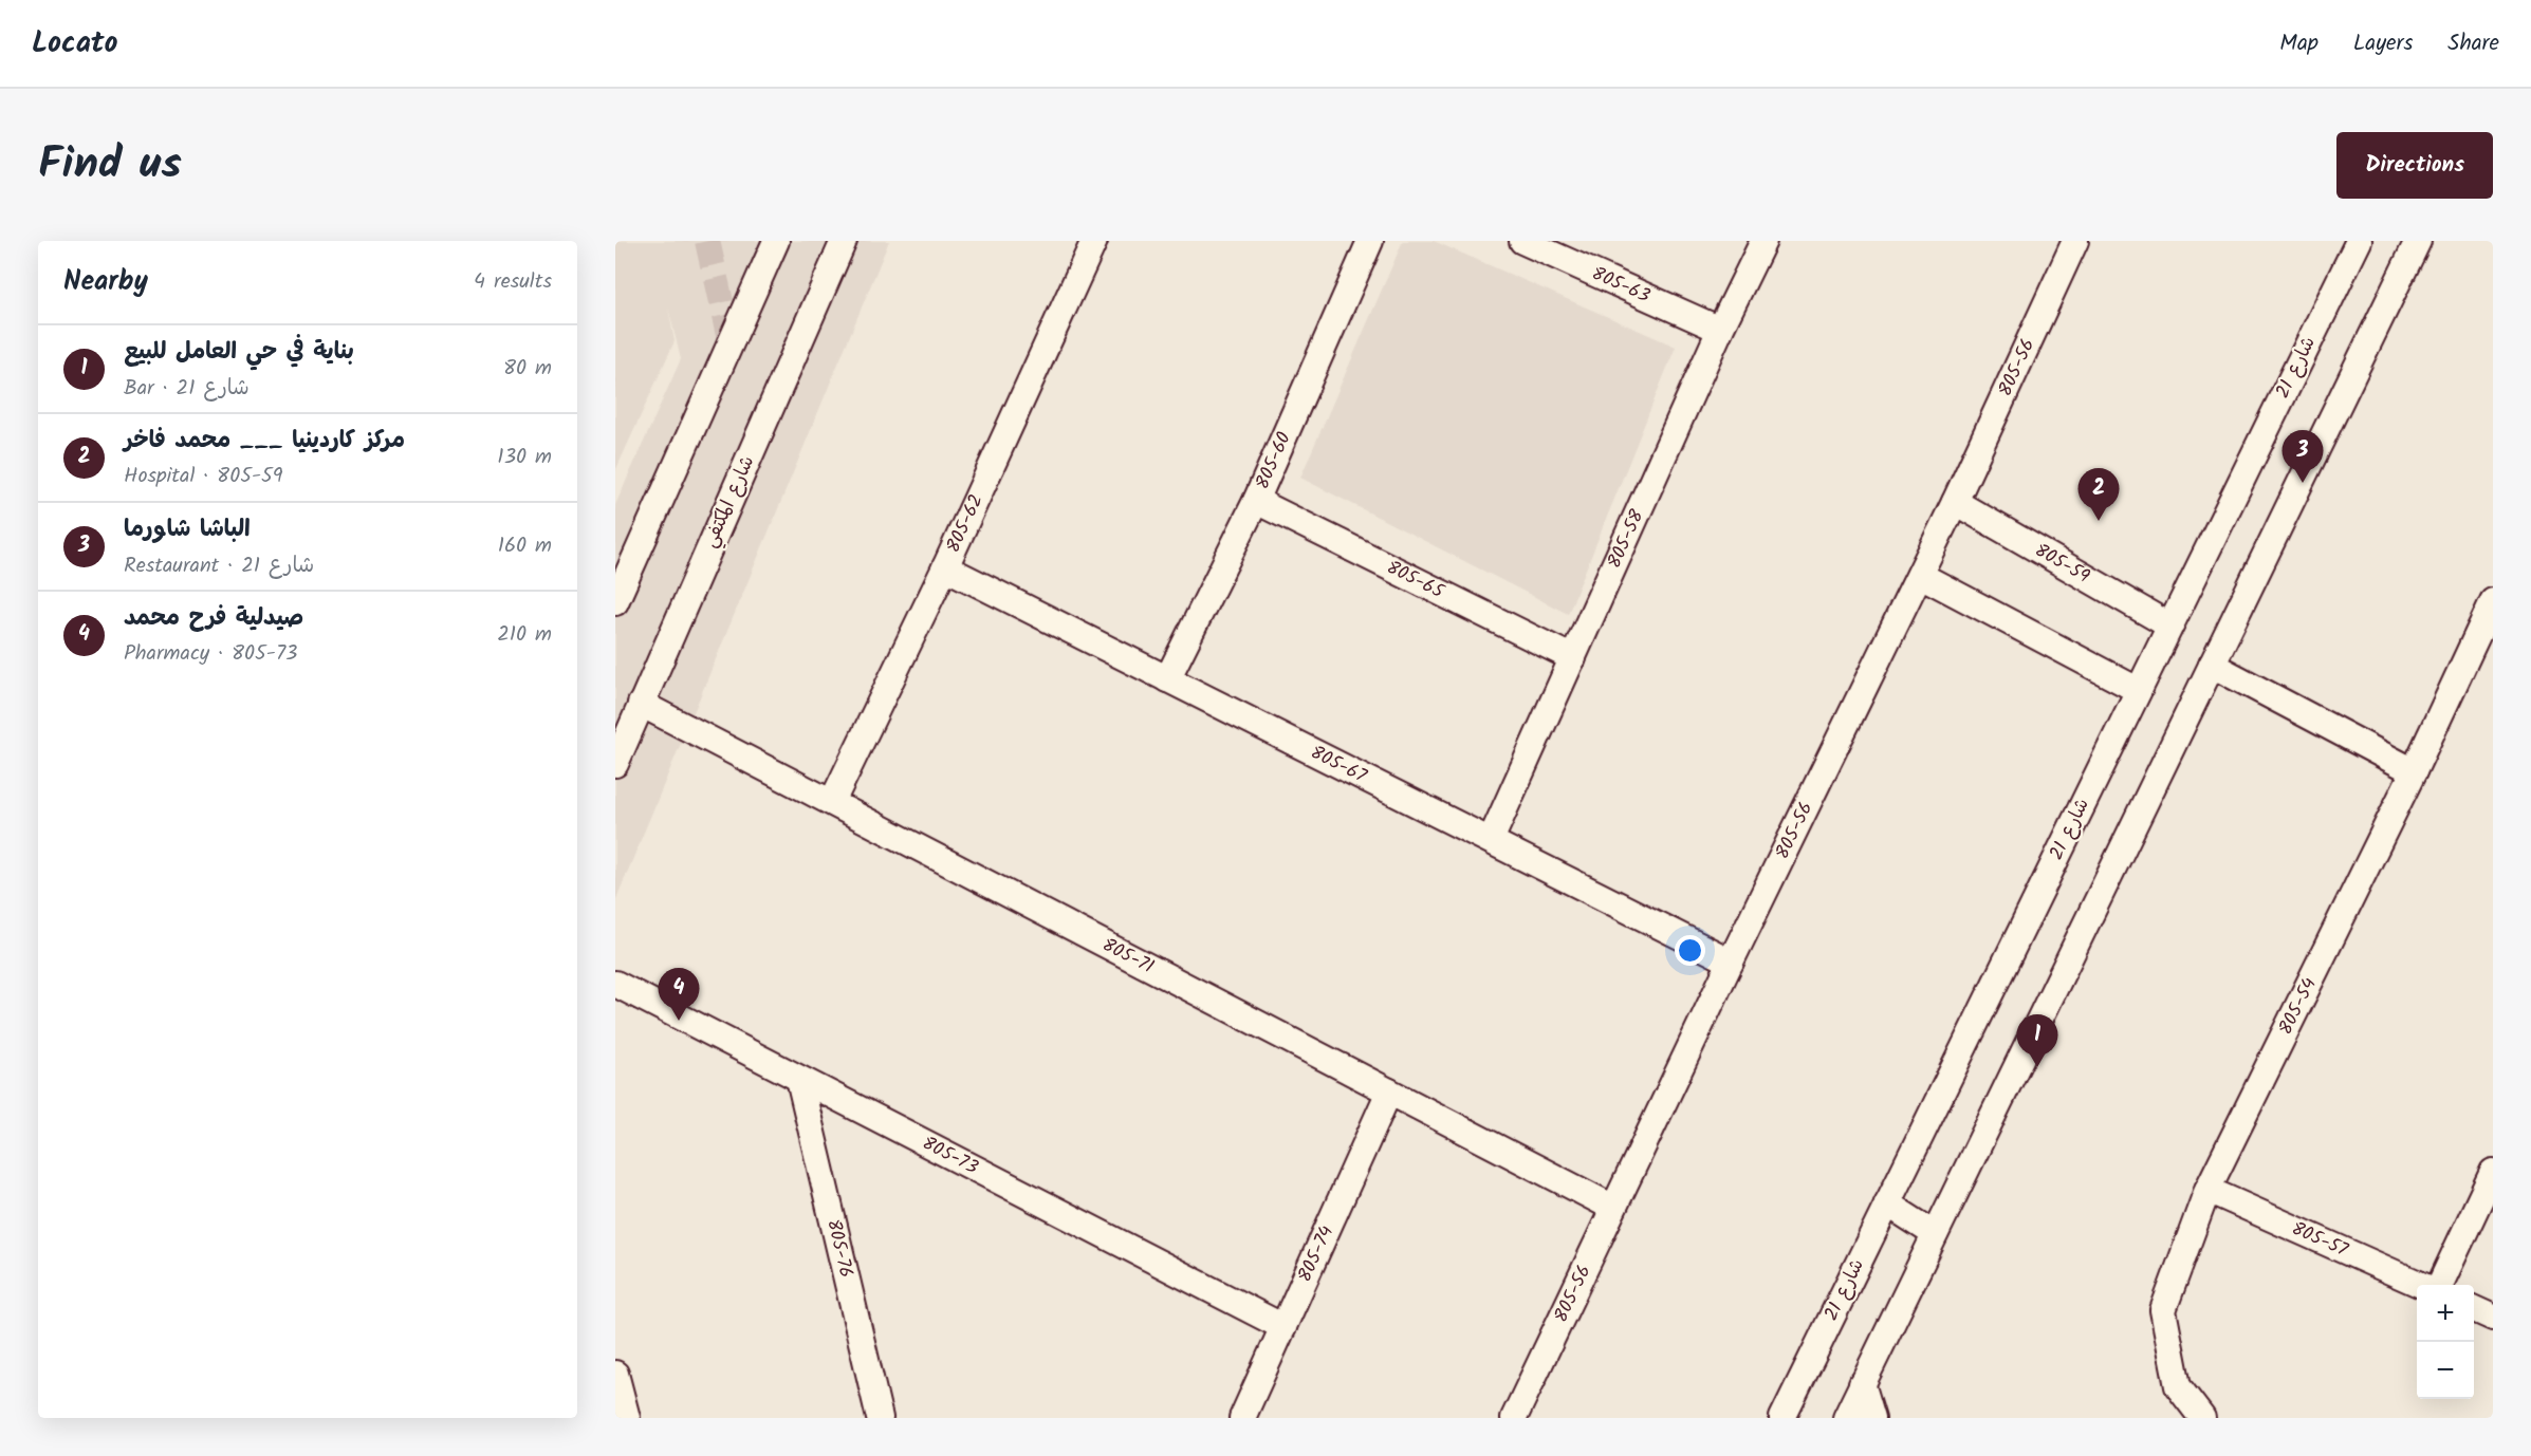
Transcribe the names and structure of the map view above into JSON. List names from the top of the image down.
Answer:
{
  "streets": {
    "street": [
      "805-63",
      "805-56",
      "شارع 21",
      "805-60",
      "شارع المكتفي",
      "805-62",
      "805-58",
      "805-59",
      "805-65",
      "805-67",
      "805-71",
      "805-54",
      "805-73",
      "805-57",
      "805-76",
      "805-74"
    ]
  },
  "crossings": [
    ["805-63", "805-58"],
    ["805-56", "805-59"],
    ["805-56", "805-67"],
    ["805-56", "805-71"],
    ["شارع 21", "805-59"],
    ["805-60", "805-65"],
    ["805-60", "805-67"],
    ["شارع المكتفي", "805-71"],
    ["805-62", "805-67"],
    ["805-62", "805-71"],
    ["805-58", "805-65"],
    ["805-58", "805-67"],
    ["805-71", "805-74"],
    ["805-54", "805-57"],
    ["805-73", "805-76"],
    ["805-73", "805-74"]
  ],
  "page": {
    "header": "Locato",
    "nav": ["Map", "Layers", "Share"],
    "title": "Find us",
    "buttons": "Directions",
    "heading": ["Nearby", "4 results"],
    "list": [
      {
        "mark": "1",
        "name": "بناية في حي العامل للبيع",
        "note": "Bar · شارع 21",
        "value": "80 m"
      },
      {
        "mark": "2",
        "name": "مركز كاردينيا ___ محمد فاخر",
        "note": "Hospital · 805-59",
        "value": "130 m"
      },
      {
        "mark": "3",
        "name": "الباشا شاورما",
        "note": "Restaurant · شارع 21",
        "value": "160 m"
      },
      {
        "mark": "4",
        "name": "صيدلية فرح محمد",
        "note": "Pharmacy · 805-73",
        "value": "210 m"
      }
    ],
    "pins": [
      "3",
      "2",
      "4",
      "1"
    ],
    "map_buttons": ["+", "−"]
  }
}
